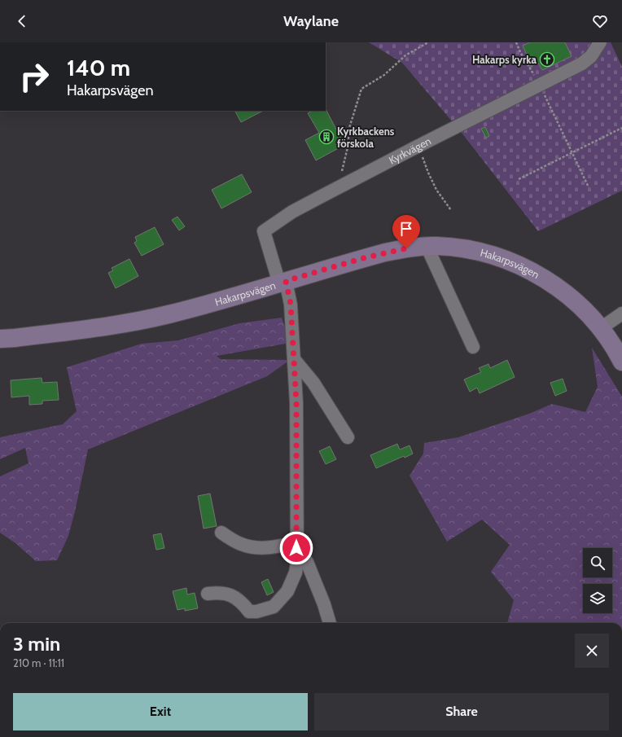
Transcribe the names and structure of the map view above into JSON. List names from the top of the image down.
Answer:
{
  "streets": {
    "street": ["Kyrkvägen", "Hakarpsvägen"]
  },
  "crossings": [
    ["Kyrkvägen", "Hakarpsvägen"]
  ],
  "places": {
    "church": ["Hakarps kyrka"],
    "building": ["Kyrkbackens förskola"]
  },
  "page": {
    "header": "Waylane",
    "turn": ["140 m", "Hakarpsvägen"],
    "heading": ["3 min", "210 m · 11:11"],
    "buttons": ["Exit", "Share"]
  }
}
